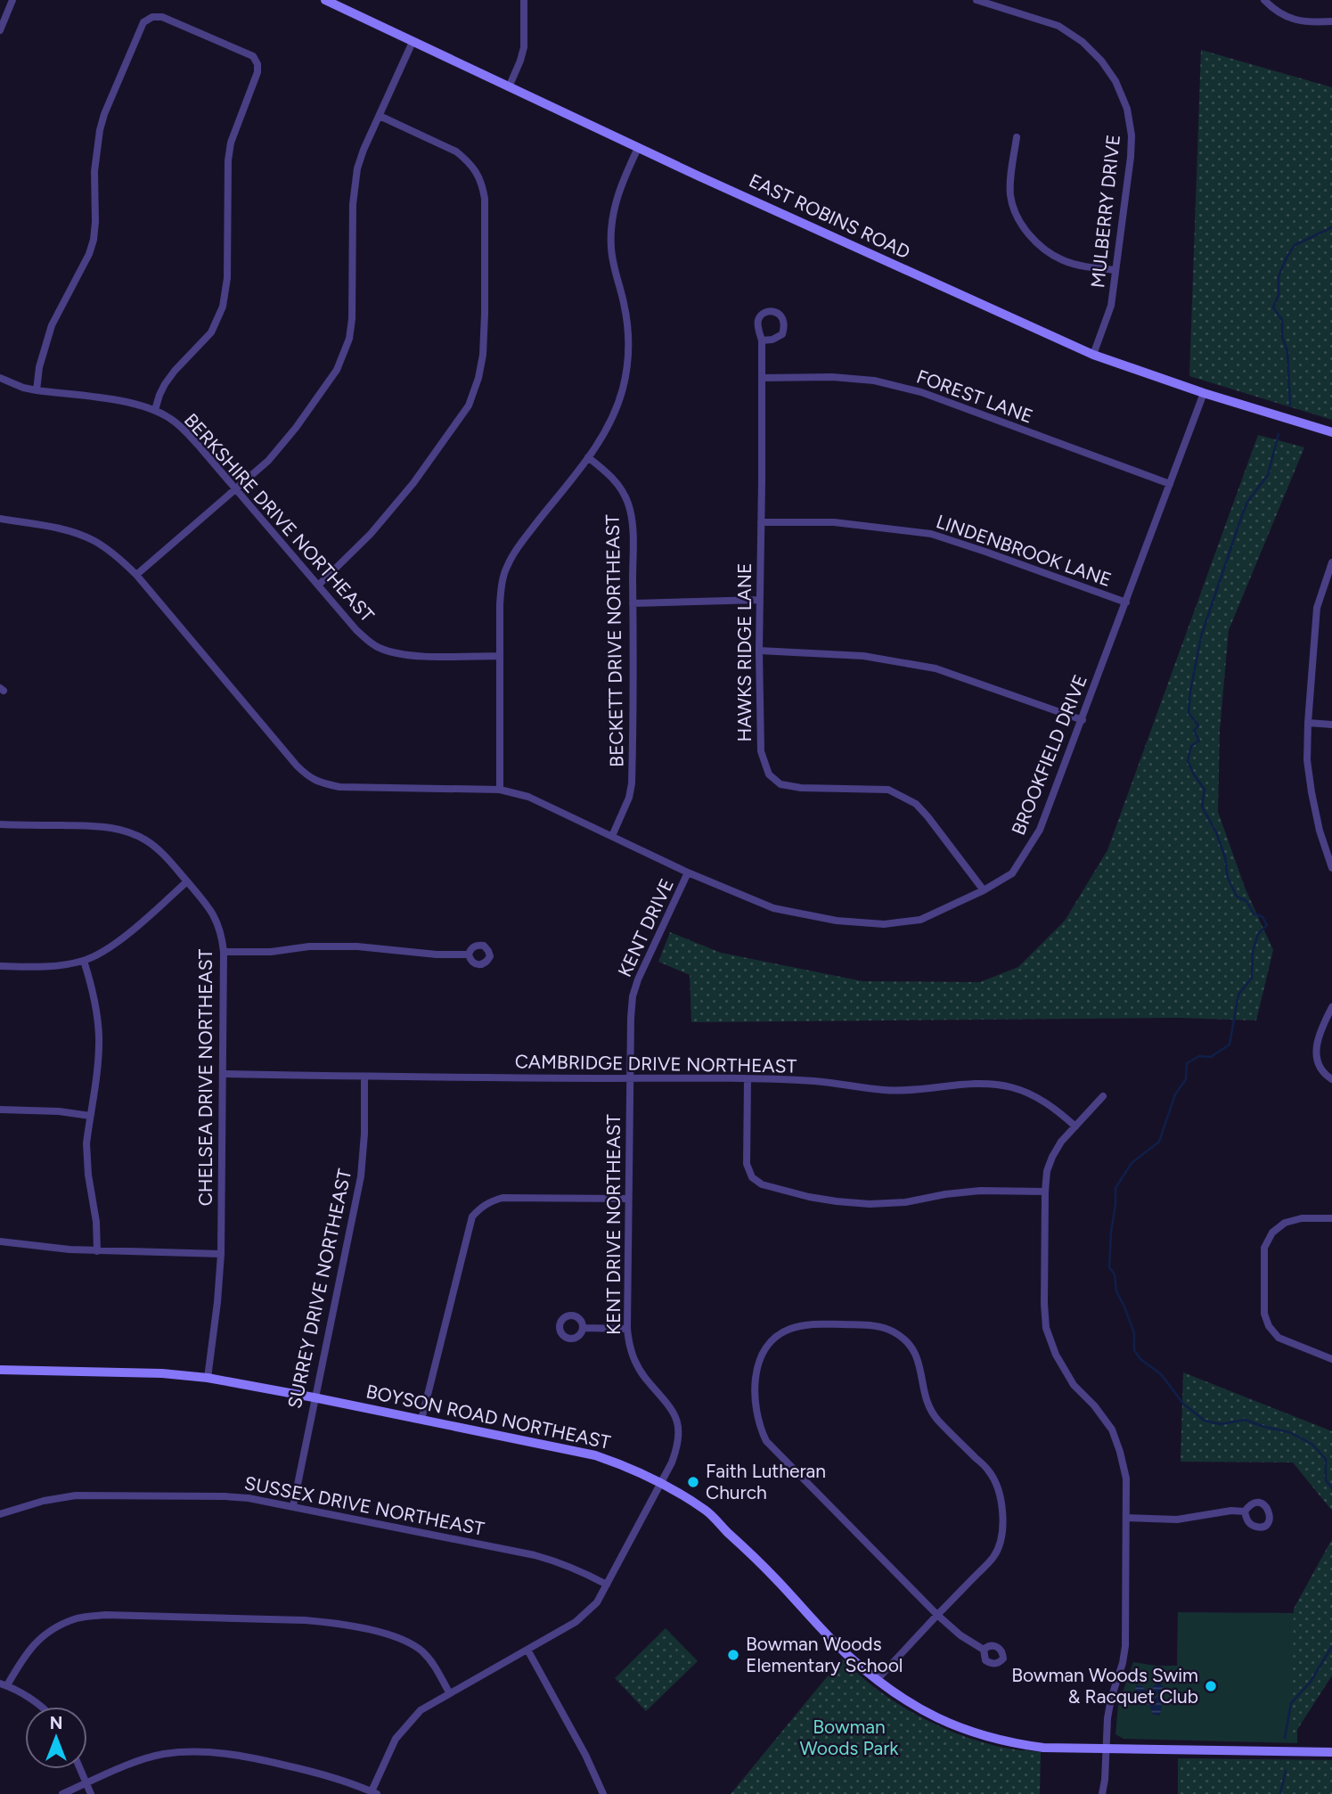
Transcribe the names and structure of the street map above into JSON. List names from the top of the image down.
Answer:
{
  "streets": {
    "main road": ["EAST ROBINS ROAD", "BOYSON ROAD NORTHEAST"],
    "street": [
      "MULBERRY DRIVE",
      "FOREST LANE",
      "BERKSHIRE DRIVE NORTHEAST",
      "LINDENBROOK LANE",
      "BECKETT DRIVE NORTHEAST",
      "HAWKS RIDGE LANE",
      "BROOKFIELD DRIVE",
      "KENT DRIVE",
      "CAMBRIDGE DRIVE NORTHEAST",
      "CHELSEA DRIVE NORTHEAST",
      "KENT DRIVE NORTHEAST",
      "SURREY DRIVE NORTHEAST",
      "SUSSEX DRIVE NORTHEAST"
    ]
  },
  "crossings": [
    ["MULBERRY DRIVE", "EAST ROBINS ROAD"],
    ["EAST ROBINS ROAD", "BROOKFIELD DRIVE"],
    ["FOREST LANE", "HAWKS RIDGE LANE"],
    ["FOREST LANE", "BROOKFIELD DRIVE"],
    ["LINDENBROOK LANE", "HAWKS RIDGE LANE"],
    ["LINDENBROOK LANE", "BROOKFIELD DRIVE"],
    ["BECKETT DRIVE NORTHEAST", "BROOKFIELD DRIVE"],
    ["HAWKS RIDGE LANE", "BROOKFIELD DRIVE"],
    ["BROOKFIELD DRIVE", "KENT DRIVE"],
    ["KENT DRIVE", "KENT DRIVE NORTHEAST"],
    ["CAMBRIDGE DRIVE NORTHEAST", "CHELSEA DRIVE NORTHEAST"],
    ["CAMBRIDGE DRIVE NORTHEAST", "KENT DRIVE NORTHEAST"],
    ["CAMBRIDGE DRIVE NORTHEAST", "SURREY DRIVE NORTHEAST"],
    ["CHELSEA DRIVE NORTHEAST", "BOYSON ROAD NORTHEAST"],
    ["KENT DRIVE NORTHEAST", "BOYSON ROAD NORTHEAST"],
    ["KENT DRIVE NORTHEAST", "SUSSEX DRIVE NORTHEAST"],
    ["SURREY DRIVE NORTHEAST", "BOYSON ROAD NORTHEAST"],
    ["SURREY DRIVE NORTHEAST", "SUSSEX DRIVE NORTHEAST"]
  ],
  "parks": ["Bowman Woods Park"],
  "places": ["Faith Lutheran Church", "Bowman Woods Elementary School", "Bowman Woods Swim & Racquet Club"],
  "north": "top"
}
